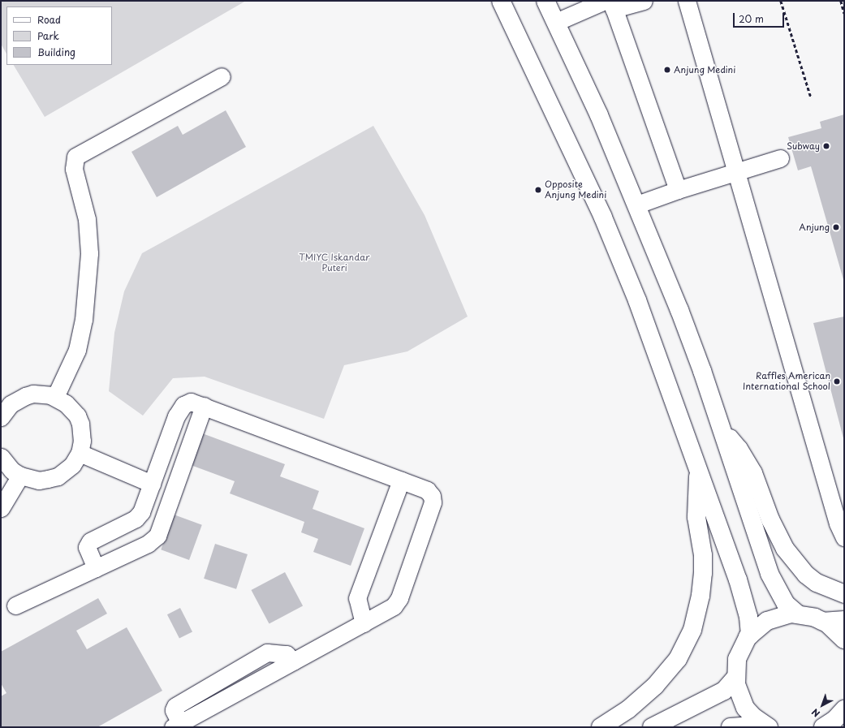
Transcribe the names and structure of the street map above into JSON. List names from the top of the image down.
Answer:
{
  "parks": ["TMIYC Iskandar Puteri"],
  "places": [
    "Anjung Medini",
    "Subway",
    "Opposite Anjung Medini",
    "Anjung",
    "Raffles American International School"
  ],
  "legend": ["Road", "Park", "Building"],
  "scale_bar": "20 m",
  "north": "bottom left"
}
